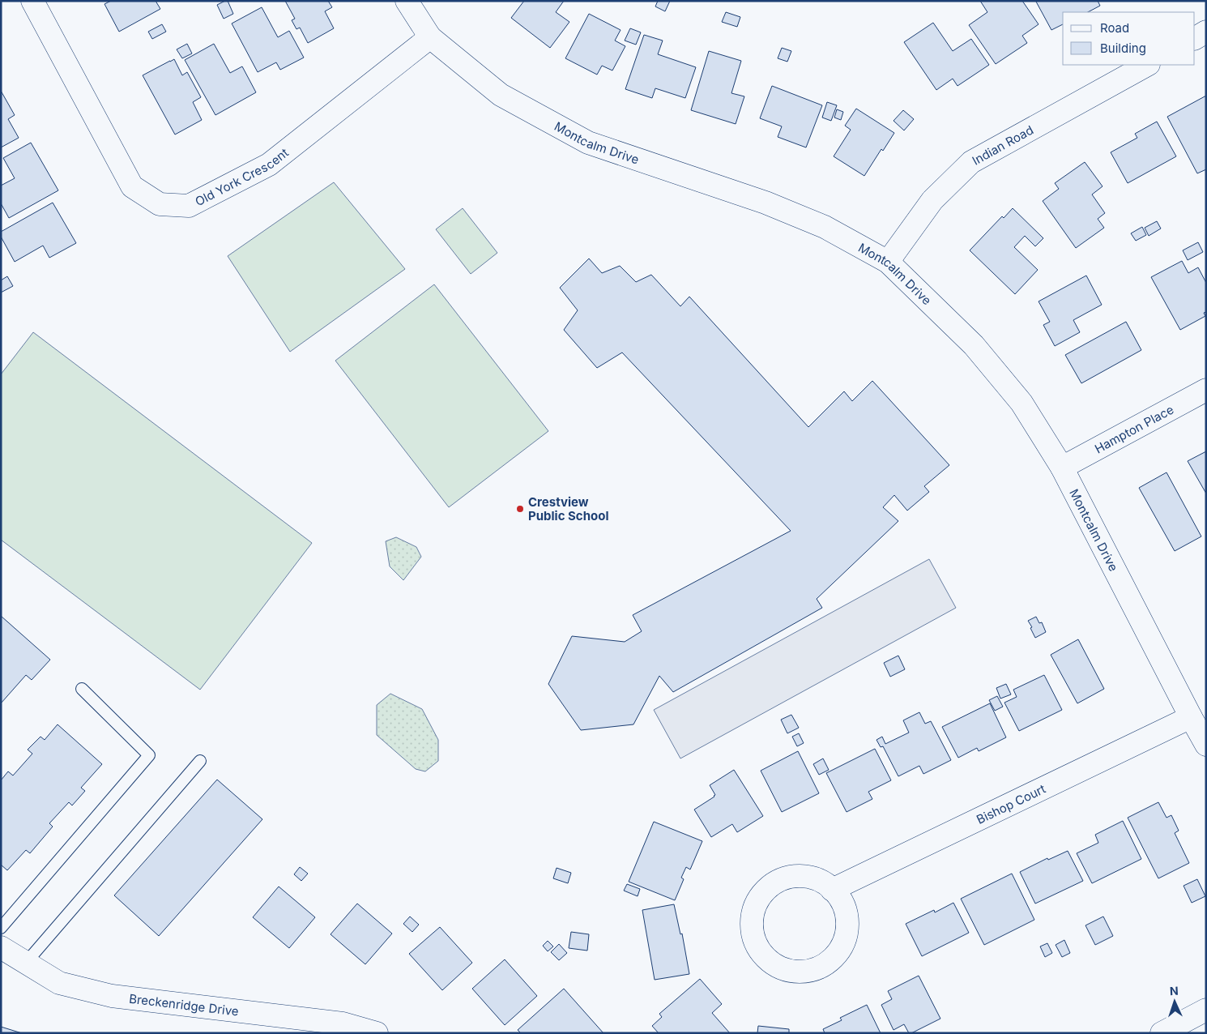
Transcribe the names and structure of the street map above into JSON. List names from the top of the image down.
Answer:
{
  "streets": {
    "street": [
      "Montcalm Drive",
      "Indian Road",
      "Old York Crescent",
      "Hampton Place",
      "Bishop Court",
      "Breckenridge Drive"
    ]
  },
  "crossings": [
    ["Montcalm Drive", "Indian Road"],
    ["Montcalm Drive", "Old York Crescent"],
    ["Montcalm Drive", "Hampton Place"],
    ["Montcalm Drive", "Bishop Court"]
  ],
  "places": ["Crestview Public School"],
  "legend": ["Road", "Building"],
  "north": "top"
}
